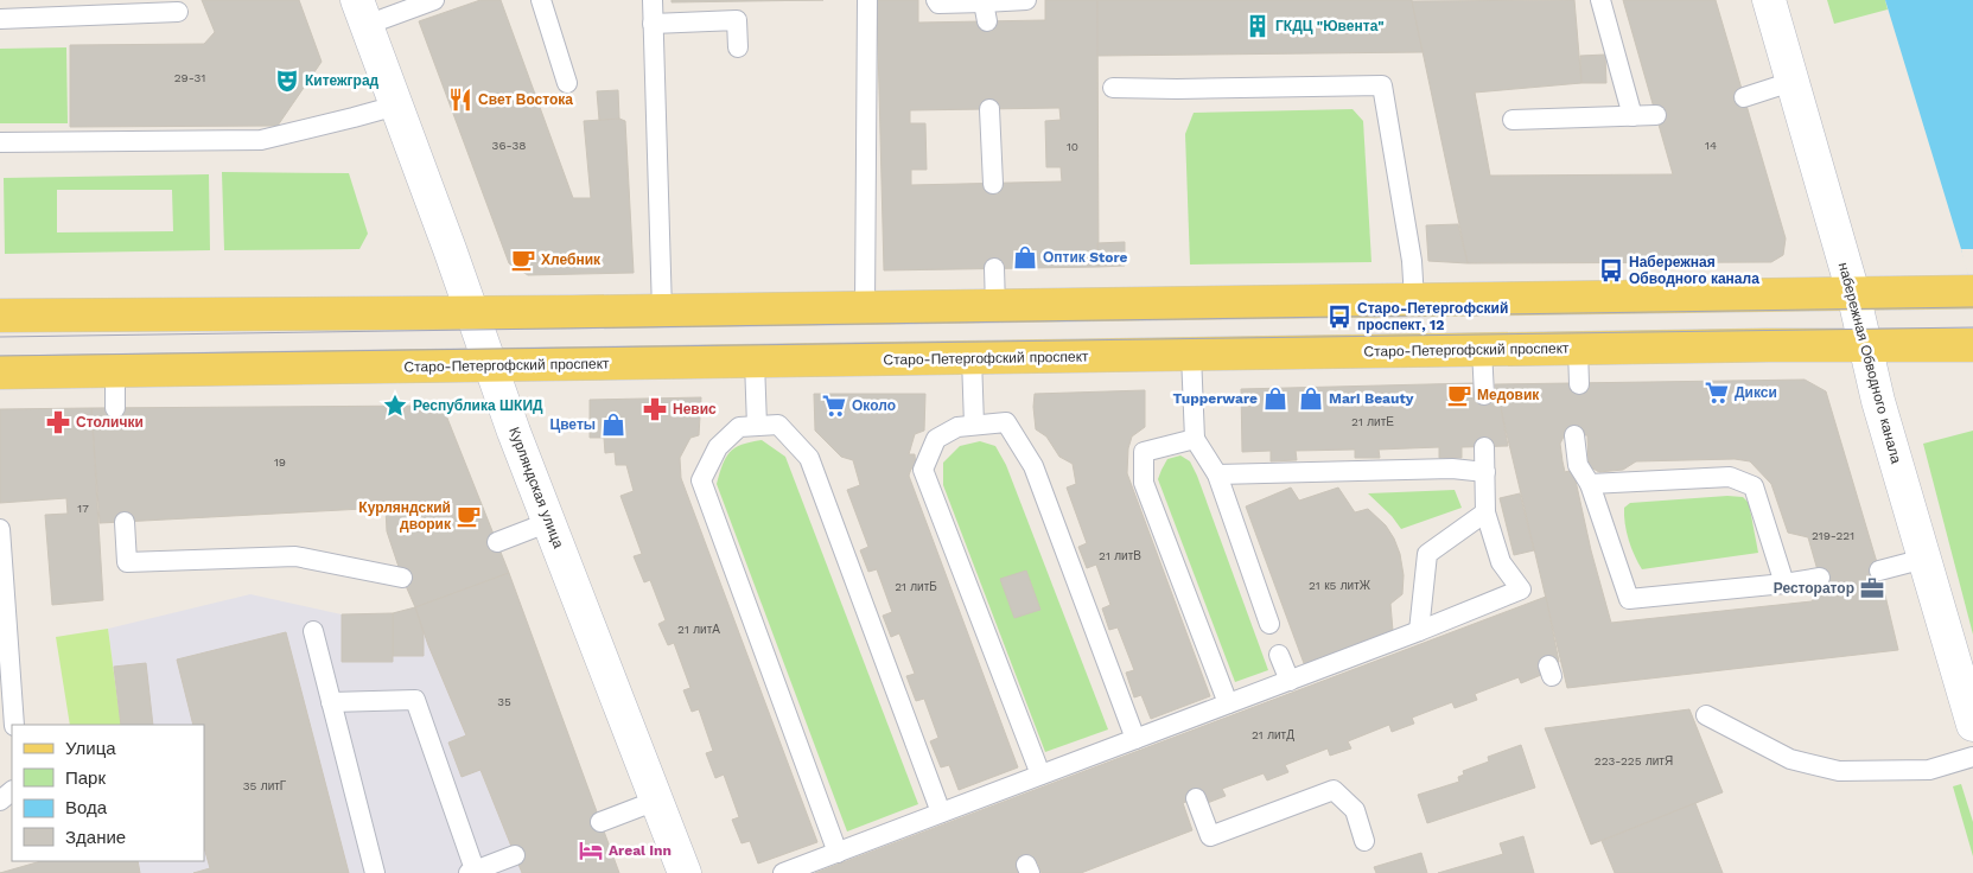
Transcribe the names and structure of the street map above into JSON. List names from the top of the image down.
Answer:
{
  "streets": {
    "main road": ["Старо-Петергофский проспект"],
    "street": ["набережная Обводного канала", "Курляндская улица"]
  },
  "crossings": [
    ["Старо-Петергофский проспект", "набережная Обводного канала"],
    ["Старо-Петергофский проспект", "Курляндская улица"]
  ],
  "places": {
    "building": ["ГКДЦ \"Ювента\""],
    "theatre": ["Китежград"],
    "restaurant": ["Свет Востока"],
    "shop": [
      "Оптик Store",
      "Tupperware",
      "Mari Beauty",
      "Цветы"
    ],
    "cafe": ["Хлебник", "Медовик", "Курляндский дворик"],
    "bus stop": ["Набережная Обводного канала", "Старо-Петергофский проспект, 12"],
    "supermarket": ["Дикси", "Около"],
    "place": ["Республика ШКИД"],
    "pharmacy": ["Невис", "Столички"],
    "office": ["Ресторатор"],
    "hotel": ["Areal Inn"]
  },
  "house_numbers": [
    "29-31",
    "36-38",
    "14",
    "10",
    "21 литЕ",
    "19",
    "17",
    "219-221",
    "21 литВ",
    "21 к5 литЖ",
    "21 литБ",
    "21 литА",
    "35",
    "21 литД",
    "223-225 литЯ",
    "35 литГ"
  ],
  "legend": [
    "Улица",
    "Парк",
    "Вода",
    "Здание"
  ]
}
